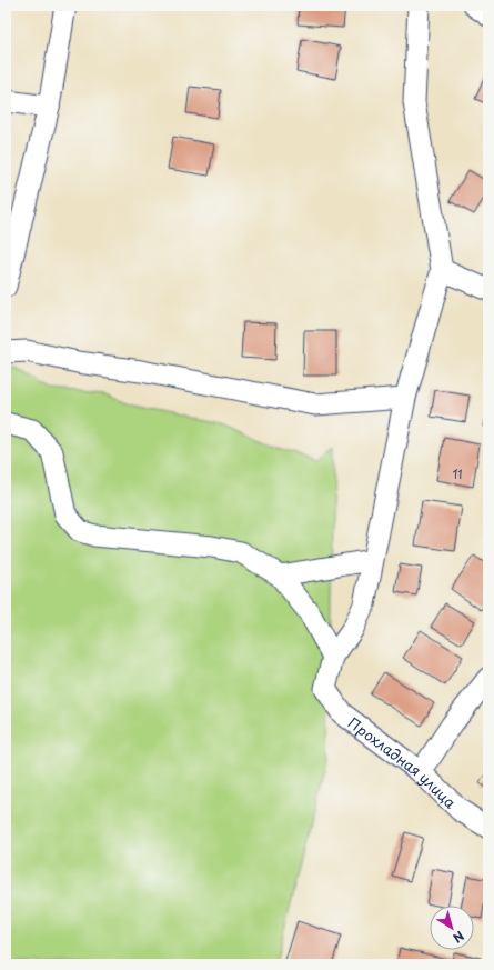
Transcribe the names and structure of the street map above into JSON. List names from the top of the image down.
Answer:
{
  "streets": {
    "street": ["Прохладная улица"]
  },
  "house_numbers": ["11"],
  "north": "bottom right"
}
